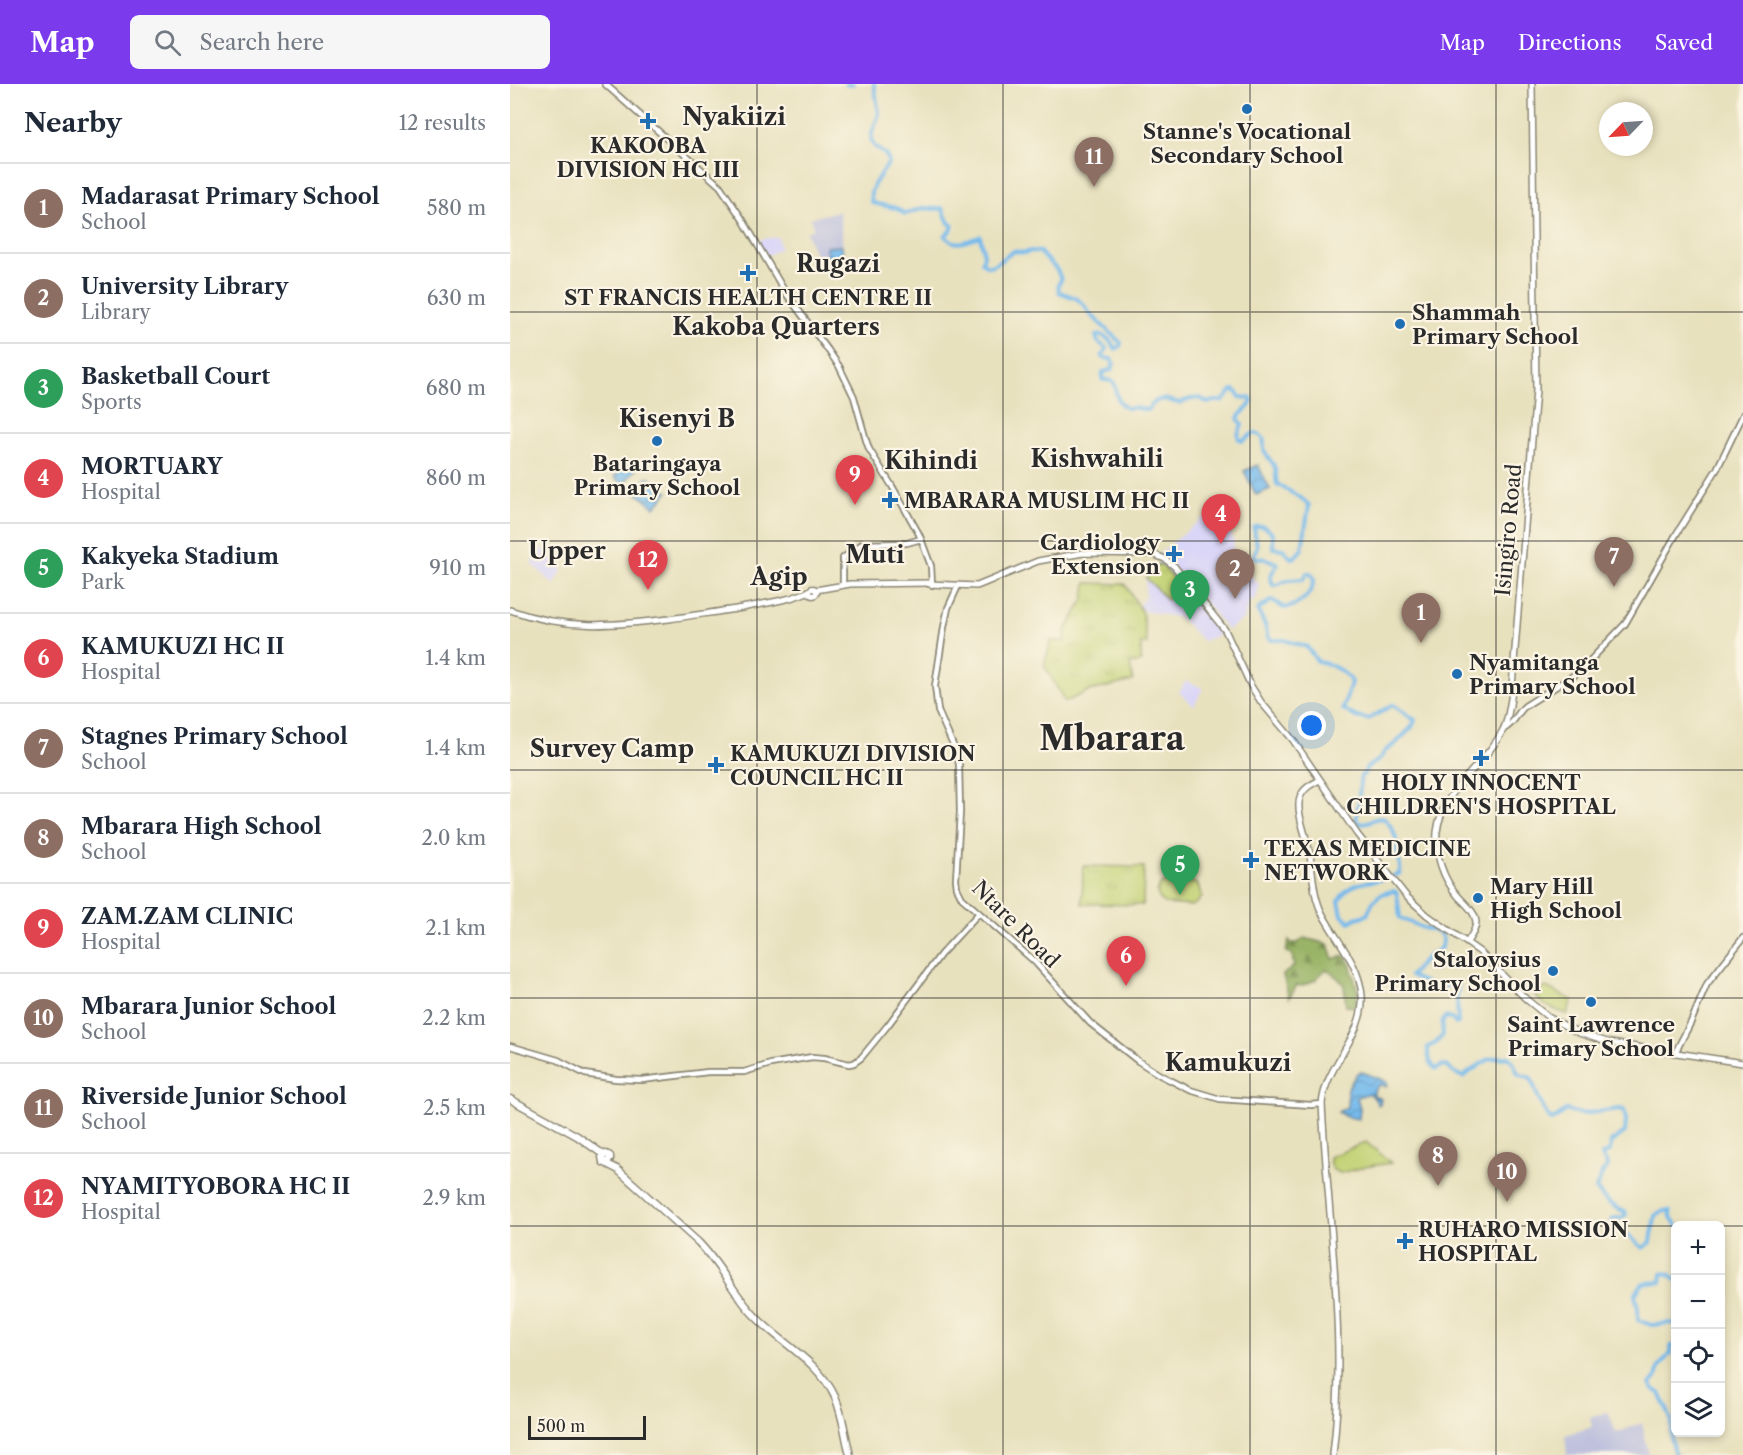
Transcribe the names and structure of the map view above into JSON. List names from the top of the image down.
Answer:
{
  "streets": {
    "main road": ["Isingiro Road", "Ntare Road"]
  },
  "districts": [
    "Nyakiizi",
    "Rugazi",
    "Kakoba Quarters",
    "Kisenyi B",
    "Kishwahili",
    "Kihindi",
    "Upper",
    "Muti",
    "Agip",
    "Mbarara",
    "Survey Camp",
    "Kamukuzi"
  ],
  "places": {
    "other": [
      "Stanne's Vocational Secondary School",
      "Shammah Primary School",
      "Bataringaya Primary School",
      "Nyamitanga Primary School",
      "Mary Hill High School",
      "Staloysius Primary School",
      "Saint Lawrence Primary School"
    ],
    "health": [
      "KAKOOBA DIVISION HC III",
      "ST FRANCIS HEALTH CENTRE II",
      "MBARARA MUSLIM HC II",
      "Cardiology Extension",
      "HOLY INNOCENT CHILDREN'S HOSPITAL",
      "KAMUKUZI DIVISION COUNCIL HC II",
      "TEXAS MEDICINE NETWORK",
      "RUHARO MISSION HOSPITAL"
    ]
  },
  "scale_bar": "500 m",
  "north": "bottom left",
  "page": {
    "header": "Map",
    "search": "Search here",
    "nav": ["Map", "Directions", "Saved"],
    "heading": ["Nearby", "12 results"],
    "pins": [
      "11",
      "9",
      "4",
      "7",
      "12",
      "2",
      "3",
      "1",
      "5",
      "6",
      "8",
      "10"
    ],
    "list": [
      {
        "mark": "1",
        "name": "Madarasat Primary School",
        "note": "School",
        "value": "580 m"
      },
      {
        "mark": "2",
        "name": "University Library",
        "note": "Library",
        "value": "630 m"
      },
      {
        "mark": "3",
        "name": "Basketball Court",
        "note": "Sports",
        "value": "680 m"
      },
      {
        "mark": "4",
        "name": "MORTUARY",
        "note": "Hospital",
        "value": "860 m"
      },
      {
        "mark": "5",
        "name": "Kakyeka Stadium",
        "note": "Park",
        "value": "910 m"
      },
      {
        "mark": "6",
        "name": "KAMUKUZI HC II",
        "note": "Hospital",
        "value": "1.4 km"
      },
      {
        "mark": "7",
        "name": "Stagnes Primary School",
        "note": "School",
        "value": "1.4 km"
      },
      {
        "mark": "8",
        "name": "Mbarara High School",
        "note": "School",
        "value": "2.0 km"
      },
      {
        "mark": "9",
        "name": "ZAM.ZAM CLINIC",
        "note": "Hospital",
        "value": "2.1 km"
      },
      {
        "mark": "10",
        "name": "Mbarara Junior School",
        "note": "School",
        "value": "2.2 km"
      },
      {
        "mark": "11",
        "name": "Riverside Junior School",
        "note": "School",
        "value": "2.5 km"
      },
      {
        "mark": "12",
        "name": "NYAMITYOBORA HC II",
        "note": "Hospital",
        "value": "2.9 km"
      }
    ],
    "map_buttons": ["+", "−"],
    "scale": "500 m"
  }
}
